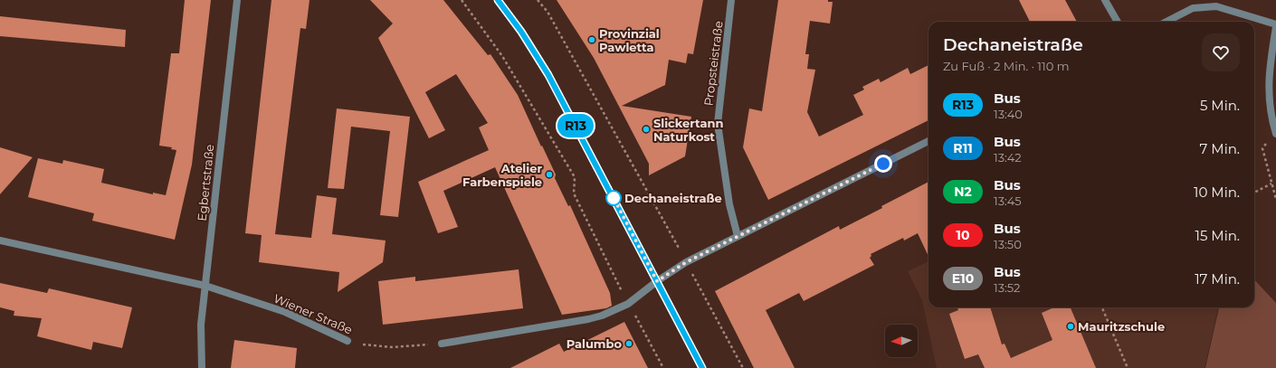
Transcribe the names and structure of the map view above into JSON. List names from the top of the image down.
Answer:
{
  "streets": {
    "street": ["Propsteistraße", "Egbertstraße", "Wiener Straße"]
  },
  "crossings": [
    ["Egbertstraße", "Wiener Straße"]
  ],
  "places": [
    "Provinzial Pawletta",
    "Slickertann Naturkost",
    "Atelier Farbenspiele",
    "Dechaneistraße",
    "Mauritzschule",
    "Palumbo"
  ],
  "lines": ["bus line R13"],
  "north": "left",
  "page": {
    "on_map": "R13",
    "heading": ["Dechaneistraße", "Zu Fuß · 2 Min. · 110 m"],
    "list": [
      {
        "mark": "R13",
        "name": "Bus",
        "note": "13:40",
        "value": "5 Min."
      },
      {
        "mark": "R11",
        "name": "Bus",
        "note": "13:42",
        "value": "7 Min."
      },
      {
        "mark": "N2",
        "name": "Bus",
        "note": "13:45",
        "value": "10 Min."
      },
      {
        "mark": "10",
        "name": "Bus",
        "note": "13:50",
        "value": "15 Min."
      },
      {
        "mark": "E10",
        "name": "Bus",
        "note": "13:52",
        "value": "17 Min."
      }
    ]
  }
}
